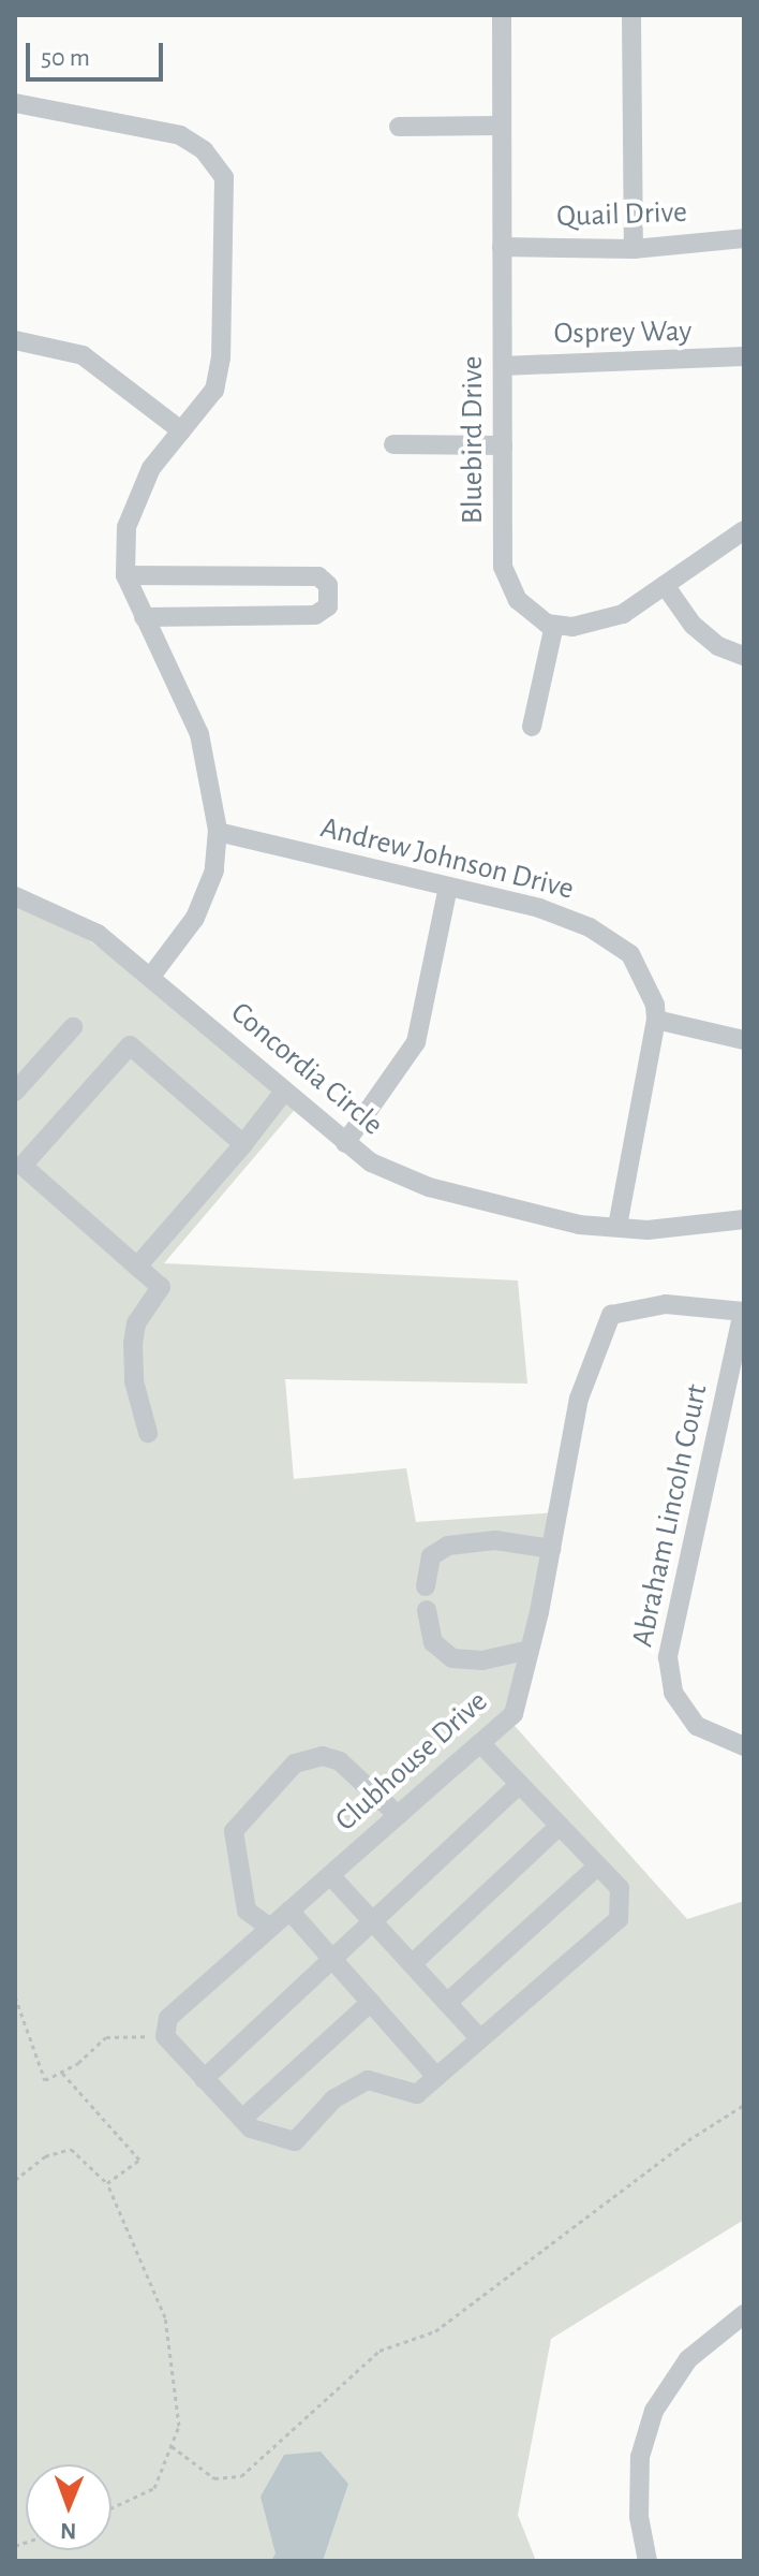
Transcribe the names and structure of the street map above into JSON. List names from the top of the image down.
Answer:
{
  "streets": {
    "street": [
      "Quail Drive",
      "Osprey Way",
      "Bluebird Drive",
      "Andrew Johnson Drive",
      "Concordia Circle",
      "Abraham Lincoln Court",
      "Clubhouse Drive"
    ]
  },
  "crossings": [
    ["Quail Drive", "Bluebird Drive"],
    ["Osprey Way", "Bluebird Drive"],
    ["Andrew Johnson Drive", "Concordia Circle"],
    ["Abraham Lincoln Court", "Clubhouse Drive"]
  ],
  "scale_bar": "50 m",
  "north": "bottom"
}
